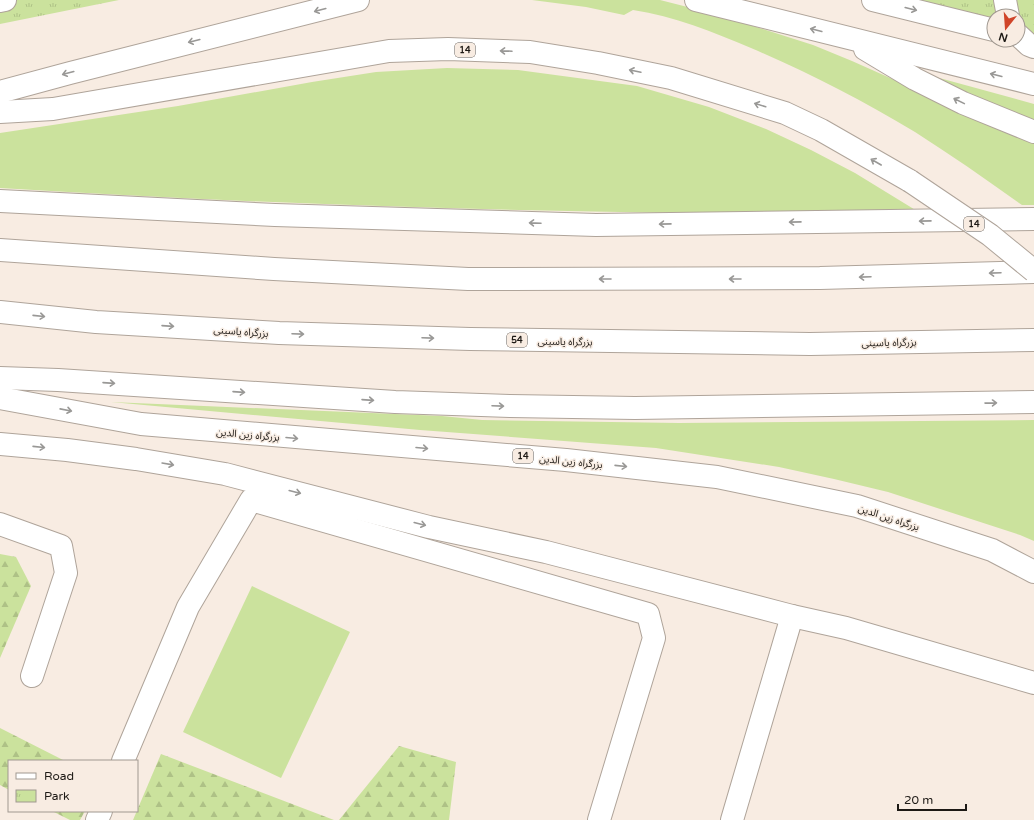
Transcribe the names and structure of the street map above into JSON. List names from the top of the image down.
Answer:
{
  "streets": {
    "main road": [
      "14",
      "بزرگراه یاسینی",
      "54",
      "بزرگراه زین الدین"
    ]
  },
  "legend": ["Road", "Park"],
  "scale_bar": "20 m",
  "north": "bottom"
}
